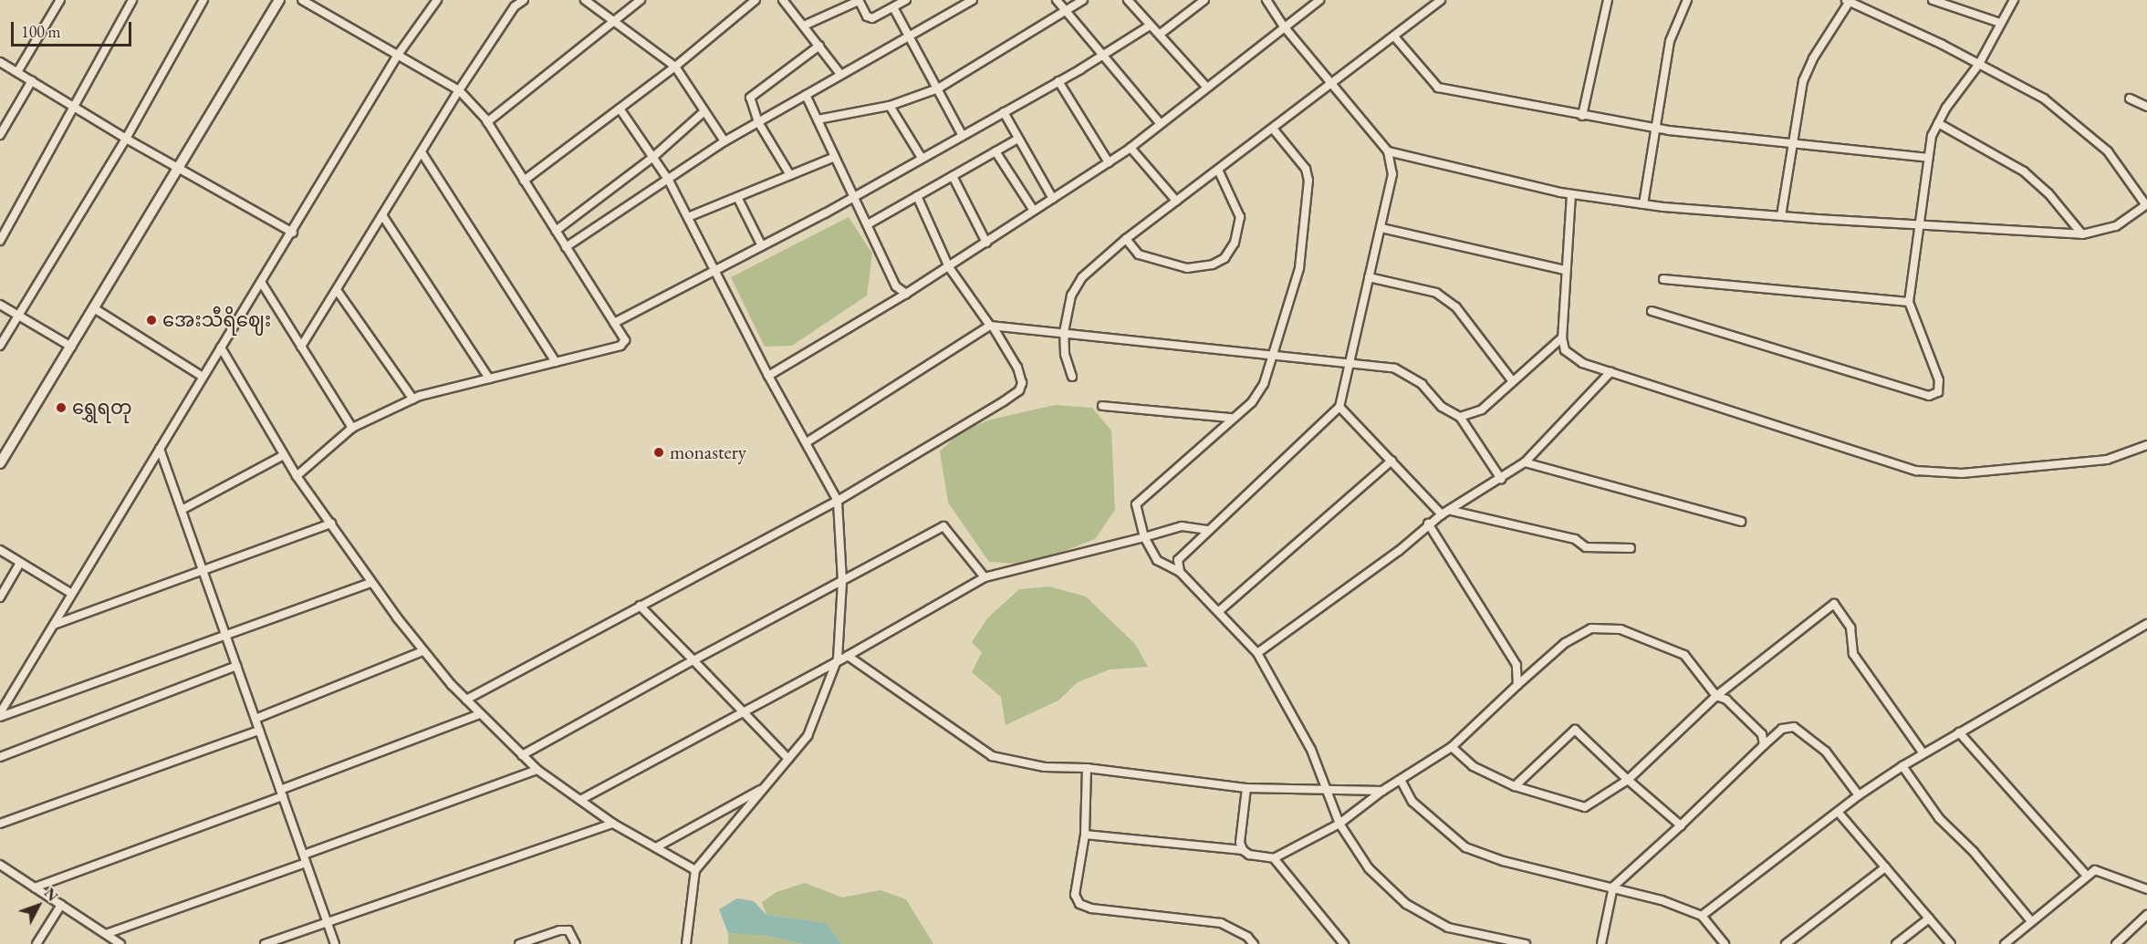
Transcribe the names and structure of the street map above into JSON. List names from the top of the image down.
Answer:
{
  "places": ["အေးသီရိဈေး", "ရွှေရတု", "monastery"],
  "scale_bar": "100 m",
  "north": "top right"
}
